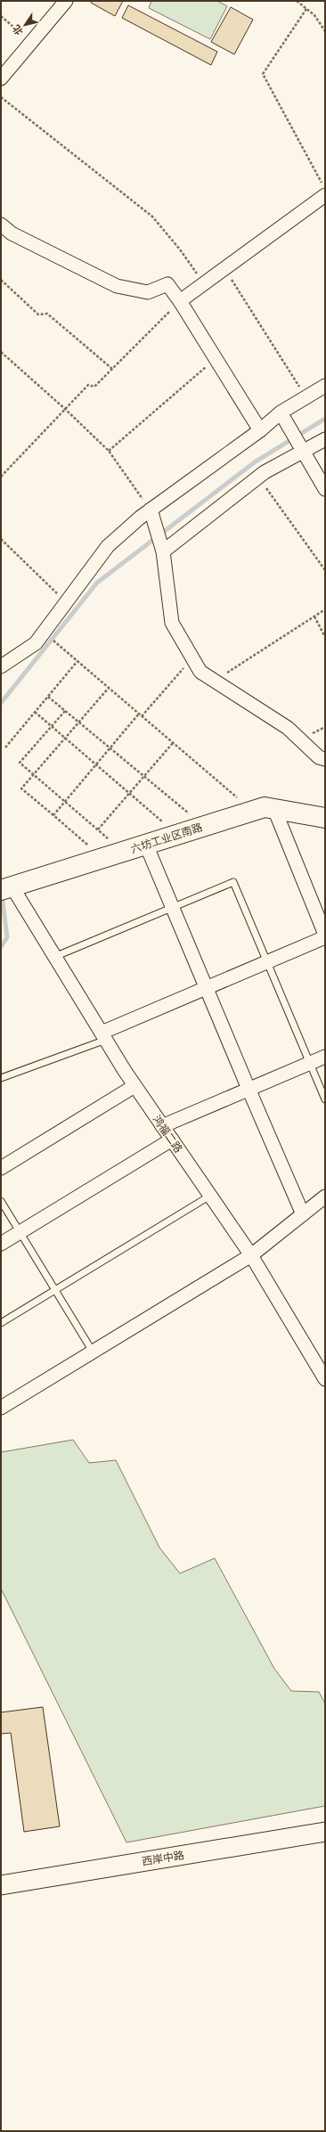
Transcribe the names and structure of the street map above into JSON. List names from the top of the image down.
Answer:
{
  "streets": {
    "main road": ["六坊工业区南路"],
    "street": ["鸿福二路", "西岸中路"]
  },
  "crossings": [
    ["六坊工业区南路", "鸿福二路"]
  ],
  "north": "bottom left"
}
